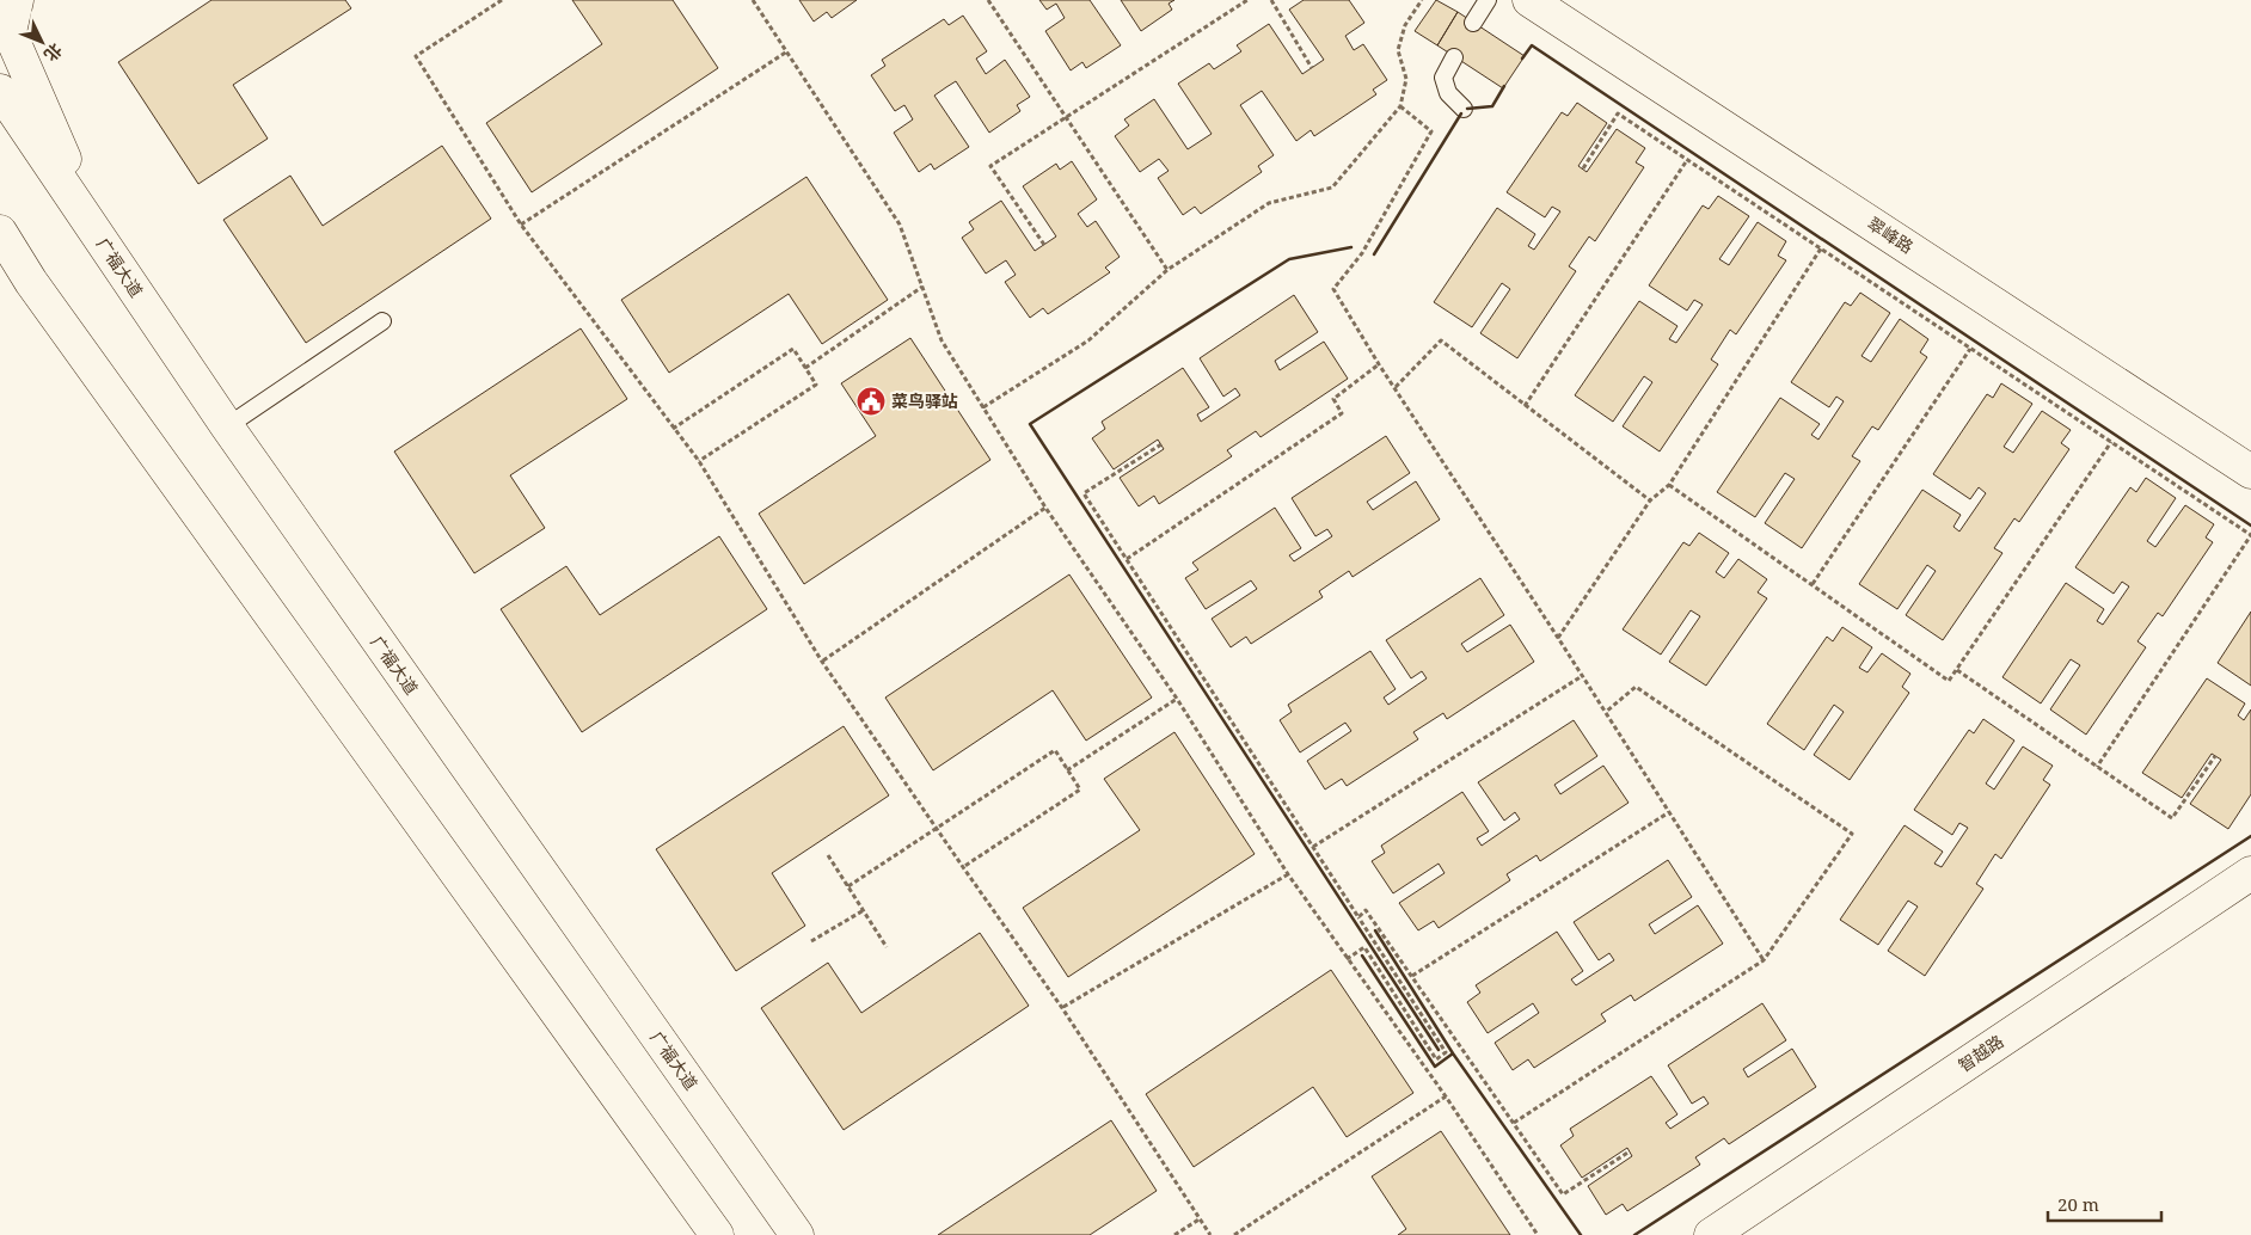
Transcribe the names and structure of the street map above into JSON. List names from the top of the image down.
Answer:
{
  "streets": {
    "main road": ["翠峰路", "广福大道", "智越路"]
  },
  "places": {
    "public building": ["菜鸟驿站"]
  },
  "scale_bar": "20 m",
  "north": "bottom right"
}
